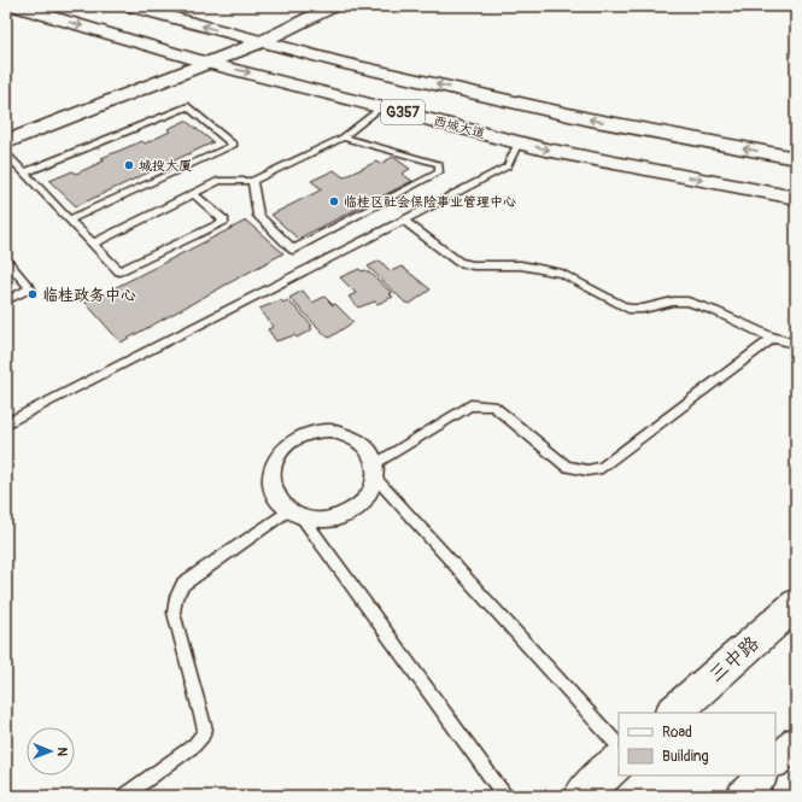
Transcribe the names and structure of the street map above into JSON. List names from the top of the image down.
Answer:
{
  "streets": {
    "main road": ["G357", "西城大道", "三中路"]
  },
  "places": ["城投大厦", "临桂区社会保险事业管理中心", "临桂政务中心"],
  "legend": ["Road", "Building"],
  "north": "right"
}
